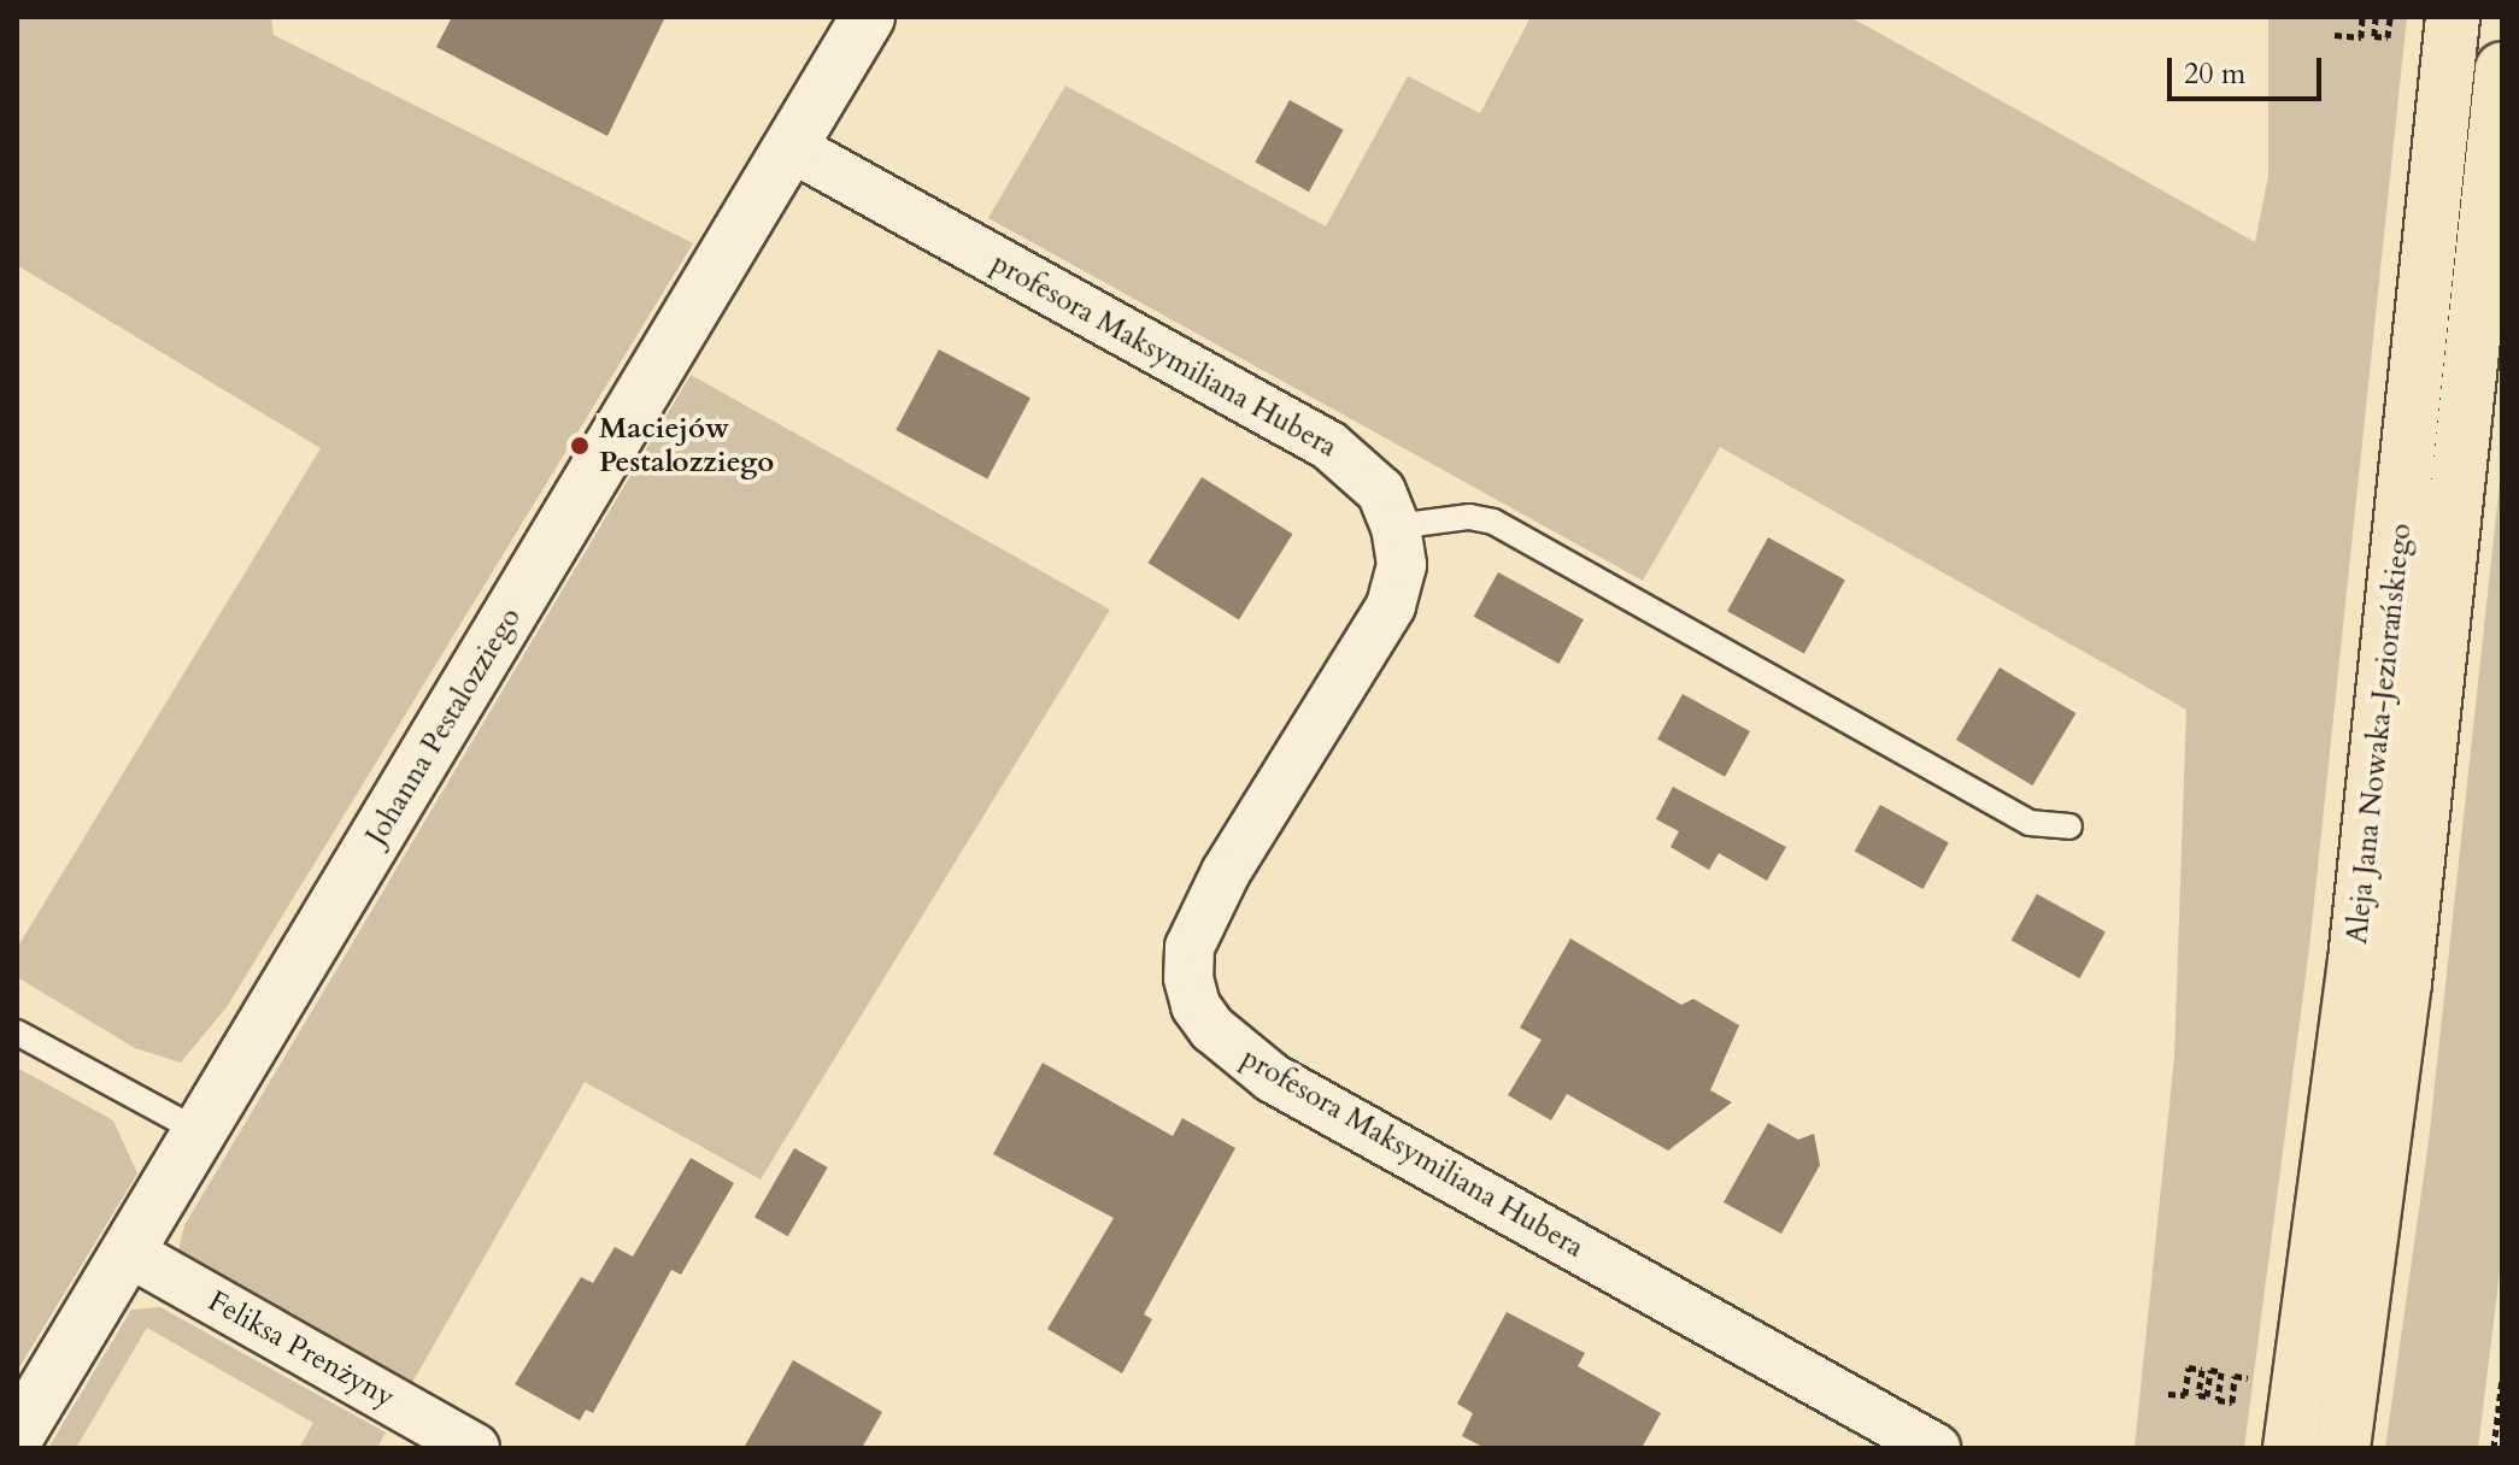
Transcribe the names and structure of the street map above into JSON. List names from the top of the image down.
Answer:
{
  "streets": {
    "main road": ["Aleja Jana Nowaka-Jeziorańskiego"],
    "street": ["profesora Maksymiliana Hubera", "Johanna Pestalozziego", "Feliksa Prenżyny"]
  },
  "crossings": [
    ["profesora Maksymiliana Hubera", "Johanna Pestalozziego"],
    ["Johanna Pestalozziego", "Feliksa Prenżyny"]
  ],
  "places": ["Maciejów Pestalozziego"],
  "scale_bar": "20 m"
}
